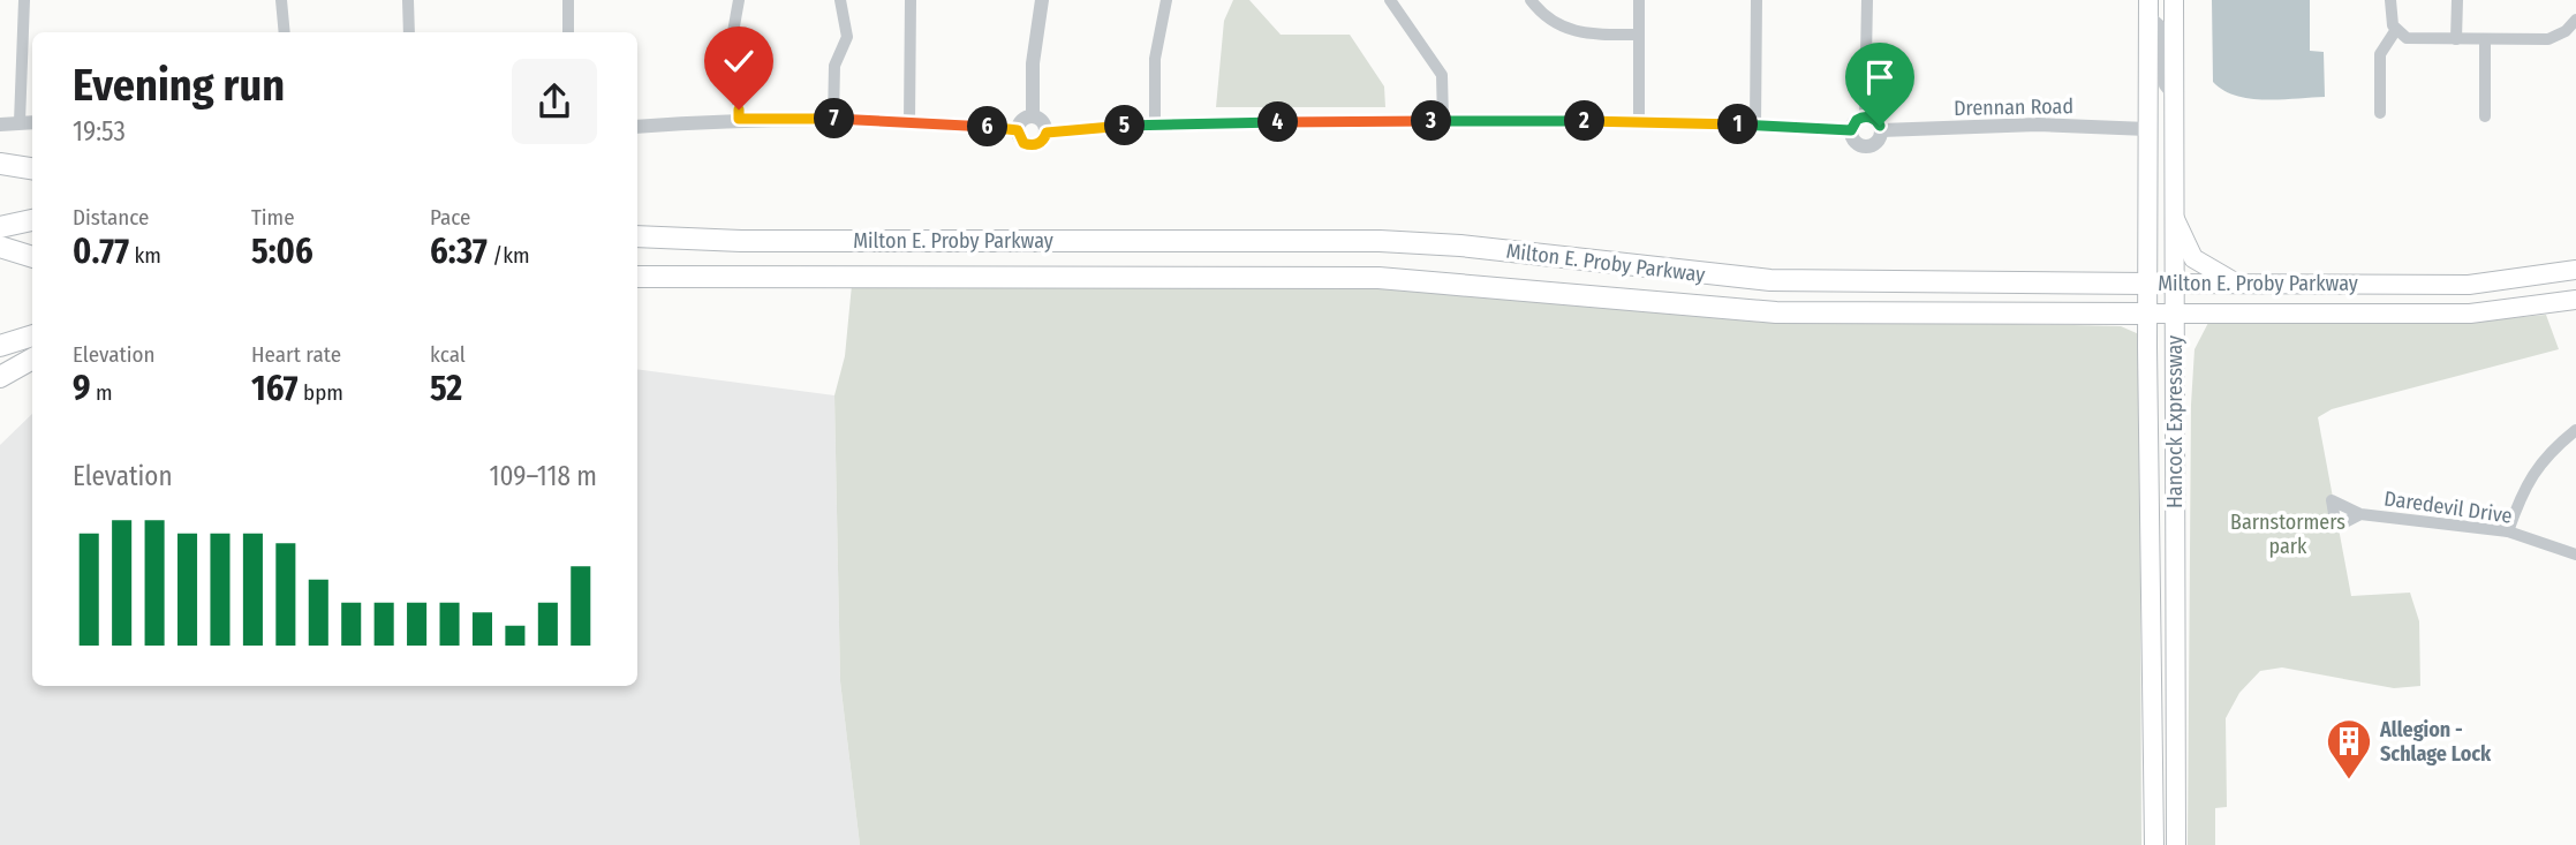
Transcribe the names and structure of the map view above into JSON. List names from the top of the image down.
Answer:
{
  "streets": {
    "highway": ["Milton E. Proby Parkway"],
    "main road": ["Hancock Expressway"],
    "street": ["Drennan Road", "Daredevil Drive"]
  },
  "crossings": [
    ["Drennan Road", "Hancock Expressway"],
    ["Milton E. Proby Parkway", "Hancock Expressway"]
  ],
  "parks": ["Barnstormers park"],
  "places": {
    "building": ["Allegion - Schlage Lock"]
  },
  "page": {
    "heading": ["Evening run", "19:53"],
    "pins": [
      "7",
      "2",
      "3",
      "4",
      "1",
      "5",
      "6"
    ],
    "stats": [
      ["Distance", "0.77 km"],
      ["Time", "5:06"],
      ["Pace", "6:37 /km"],
      ["Elevation", "9 m"],
      ["Heart rate", "167 bpm"],
      ["kcal", "52"]
    ],
    "chart": ["Elevation", "109–118 m"]
  }
}
